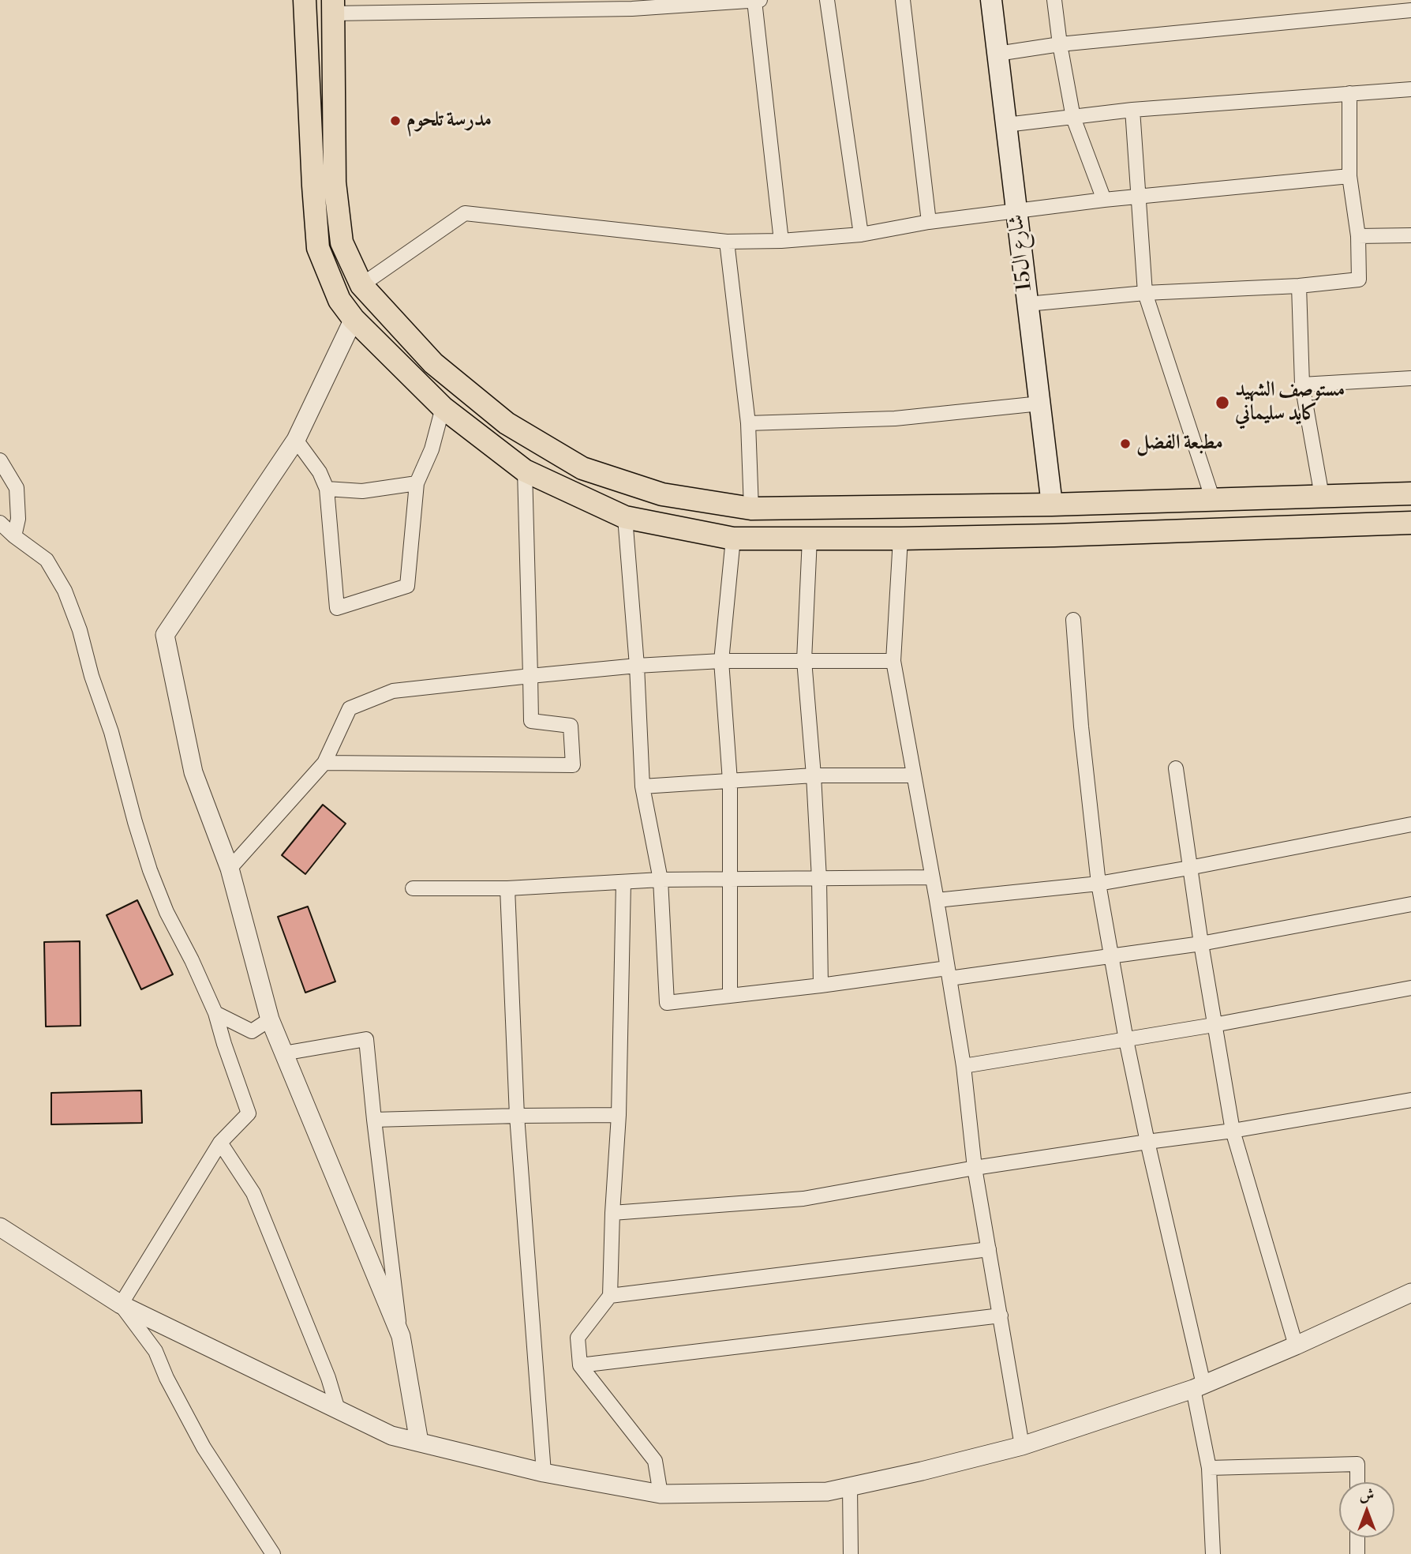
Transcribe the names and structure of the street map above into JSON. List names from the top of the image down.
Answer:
{
  "streets": {
    "main road": ["شارع ال15"]
  },
  "places": ["مدرسة تلحوم", "مستوصف الشهيد كايد سليماني", "مطبعة الفضل"],
  "north": "top"
}
